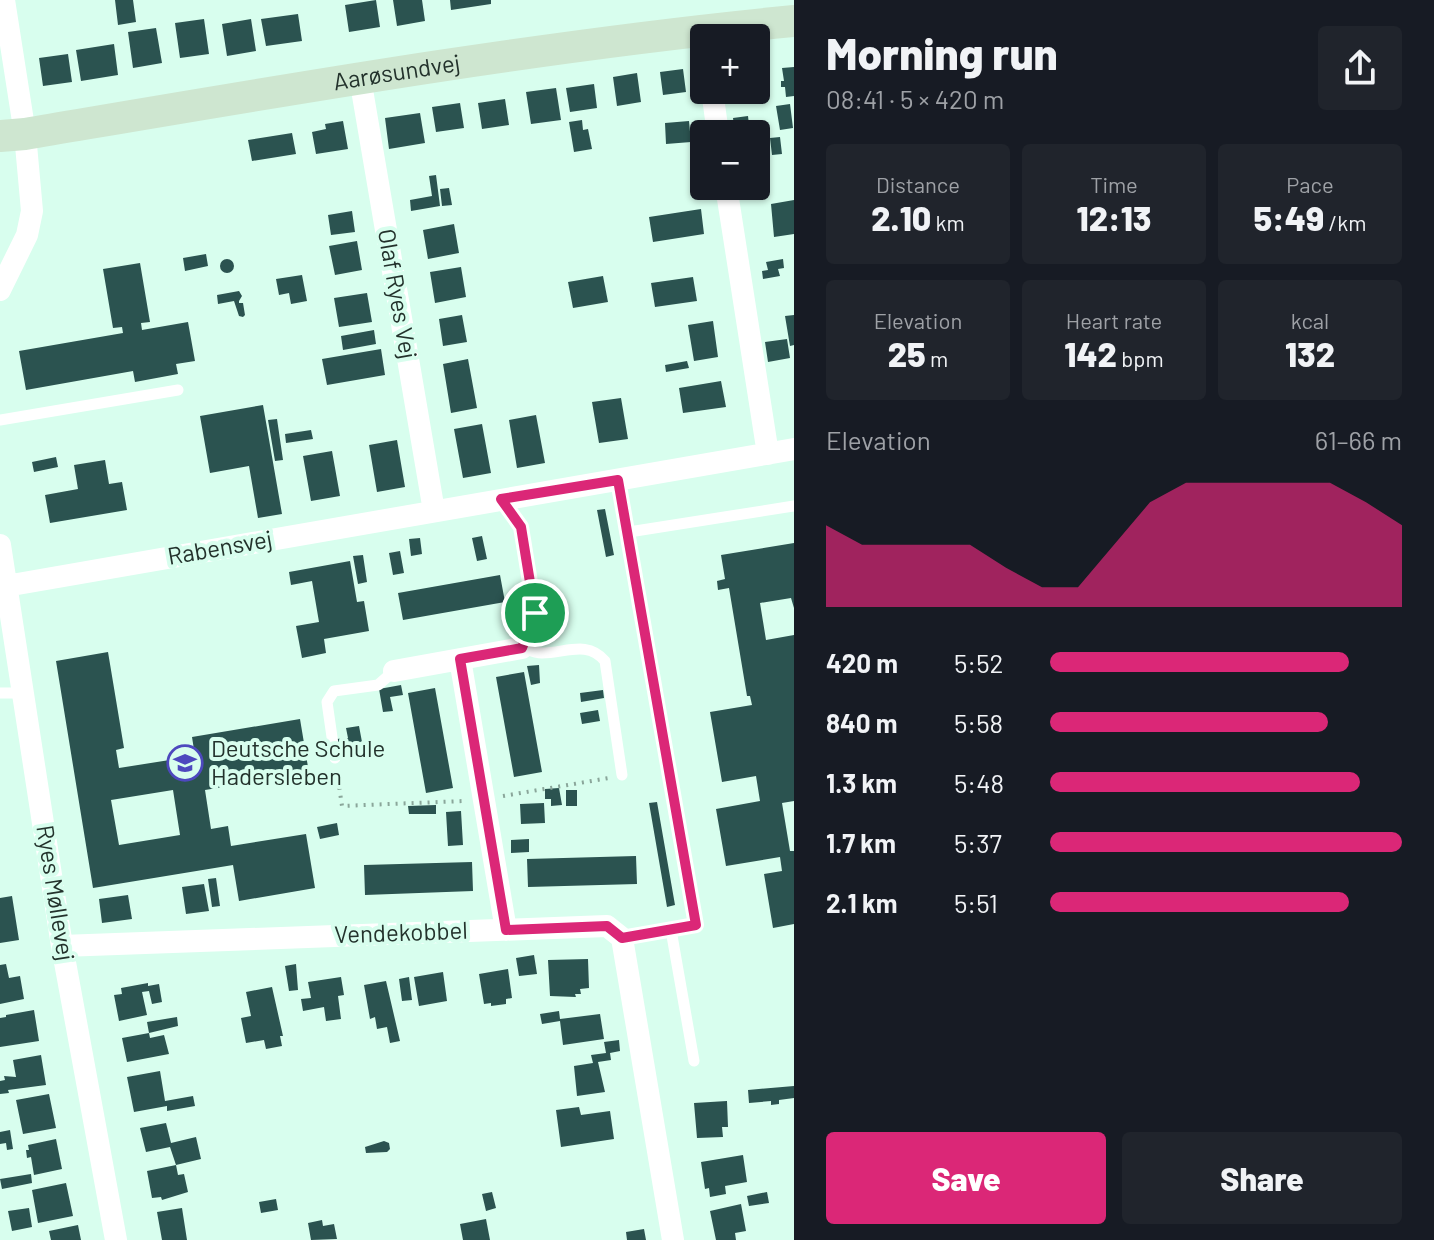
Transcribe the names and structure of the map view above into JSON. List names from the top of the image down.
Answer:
{
  "streets": {
    "street": [
      "Aarøsundvej",
      "Olaf Ryes Vej",
      "Rabensvej",
      "Ryes Møllevej",
      "Vendekobbel"
    ]
  },
  "crossings": [
    ["Aarøsundvej", "Olaf Ryes Vej"],
    ["Olaf Ryes Vej", "Rabensvej"],
    ["Rabensvej", "Ryes Møllevej"],
    ["Ryes Møllevej", "Vendekobbel"]
  ],
  "places": {
    "school or university": ["Deutsche Schule Hadersleben"]
  },
  "page": {
    "heading": ["Morning run", "08:41 · 5 × 420 m"],
    "map_buttons": ["+", "−"],
    "stats": [
      ["Distance", "2.10 km"],
      ["Time", "12:13"],
      ["Pace", "5:49 /km"],
      ["Elevation", "25 m"],
      ["Heart rate", "142 bpm"],
      ["kcal", "132"]
    ],
    "chart": ["Elevation", "61–66 m"],
    "list": [
      {
        "name": "420 m",
        "note": "5:52"
      },
      {
        "name": "840 m",
        "note": "5:58"
      },
      {
        "name": "1.3 km",
        "note": "5:48"
      },
      {
        "name": "1.7 km",
        "note": "5:37"
      },
      {
        "name": "2.1 km",
        "note": "5:51"
      }
    ],
    "buttons": ["Save", "Share"]
  }
}
